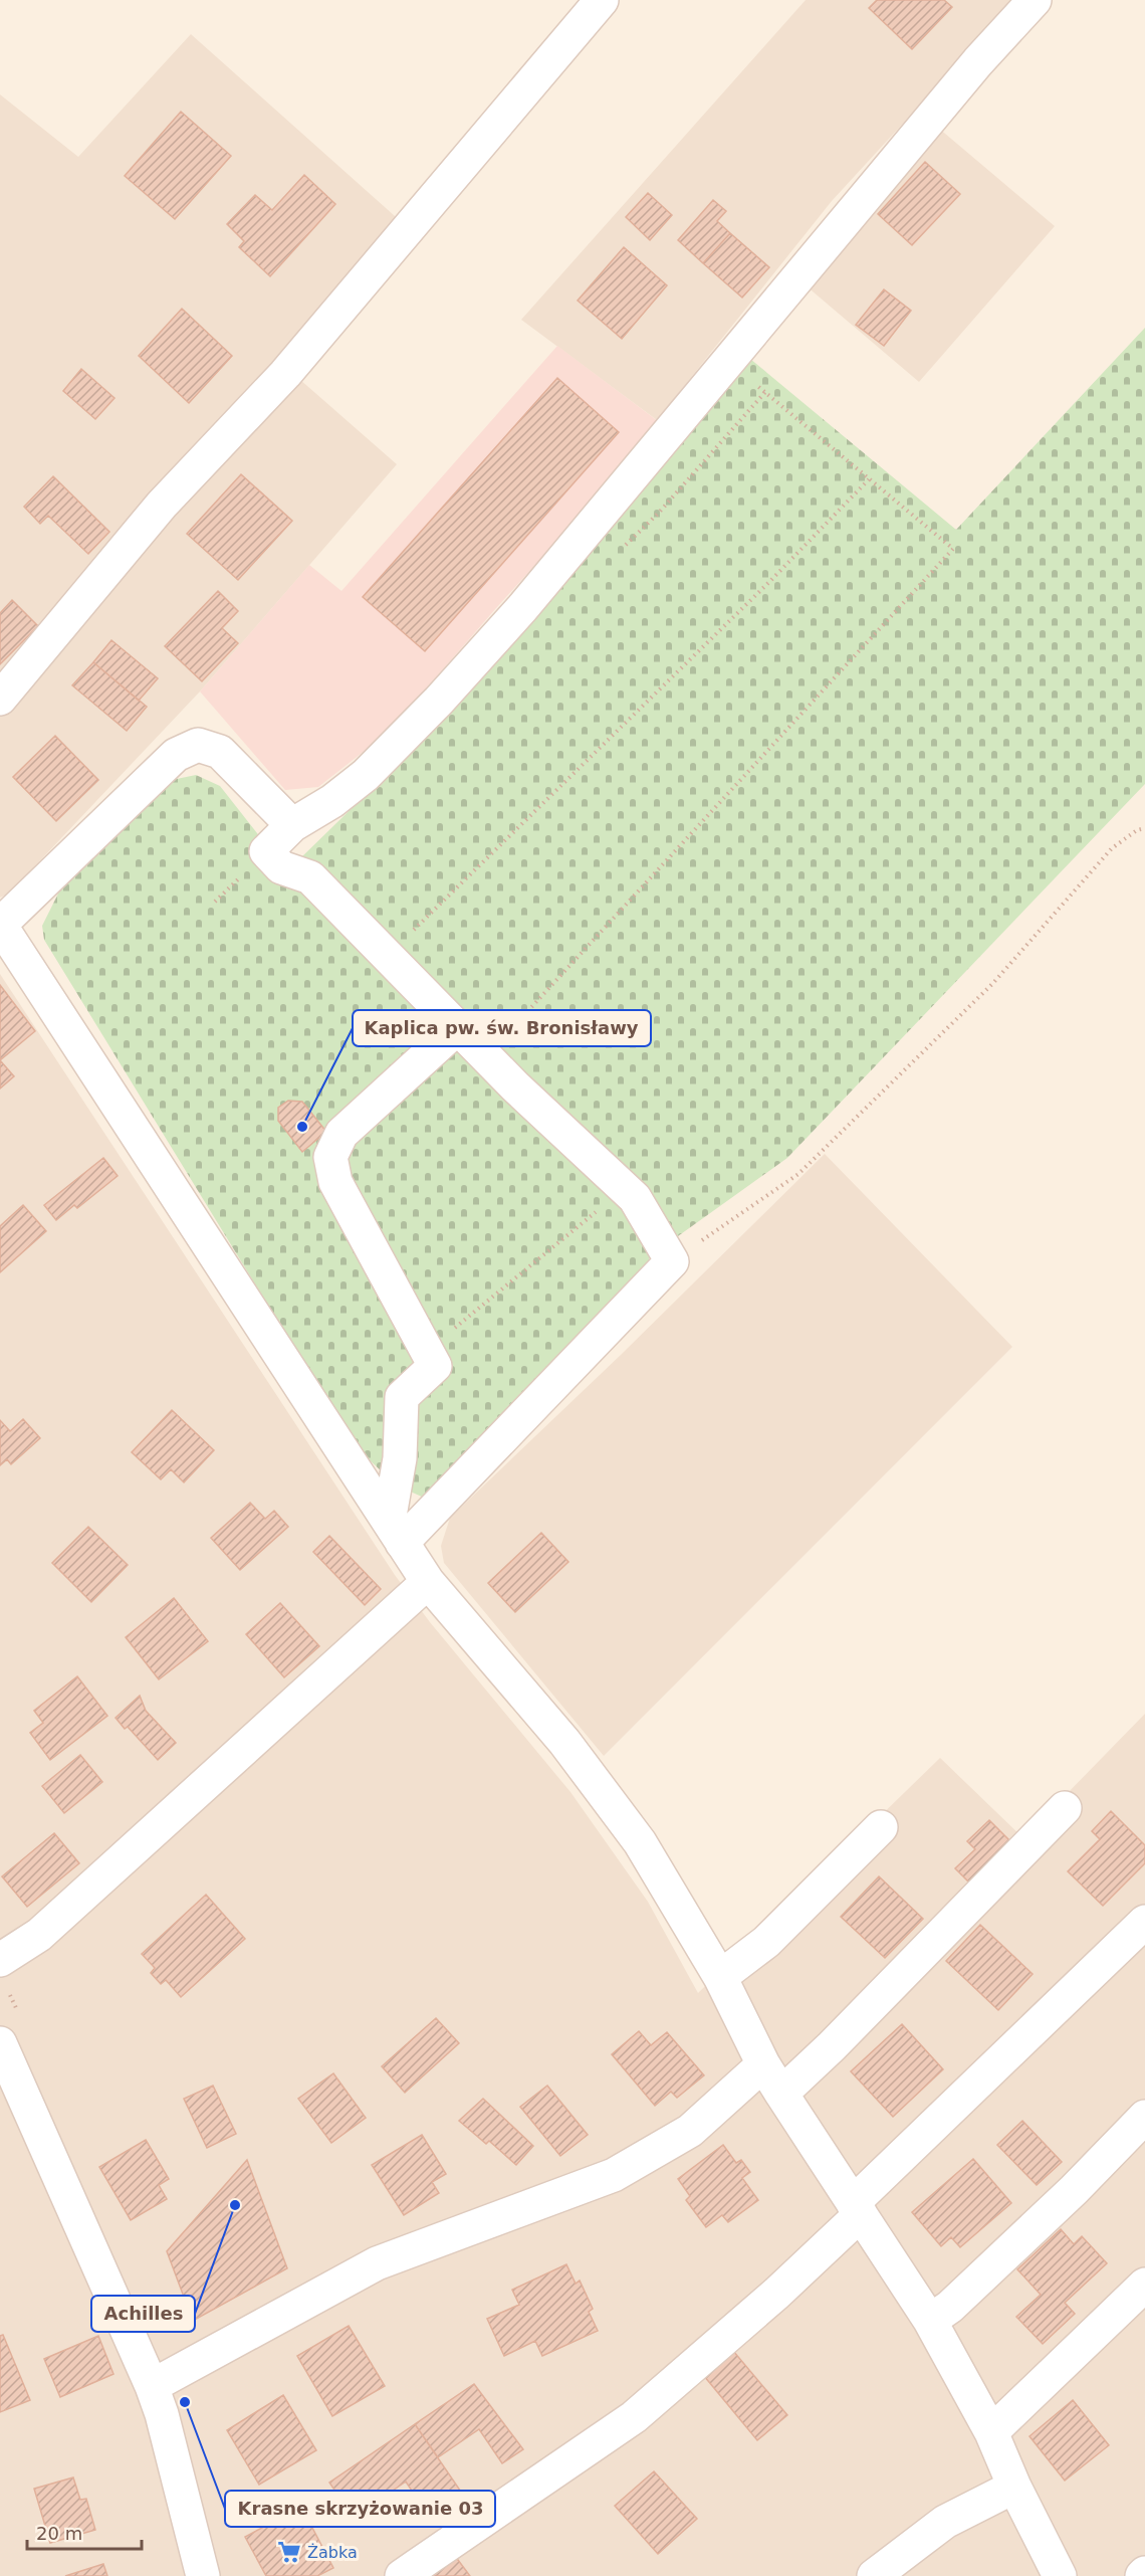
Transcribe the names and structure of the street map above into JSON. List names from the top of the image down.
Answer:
{
  "places": {
    "other": ["Kaplica pw. św. Bronisławy", "Achilles", "Krasne skrzyżowanie 03"],
    "supermarket": ["Żabka"]
  },
  "scale_bar": "20 m"
}
